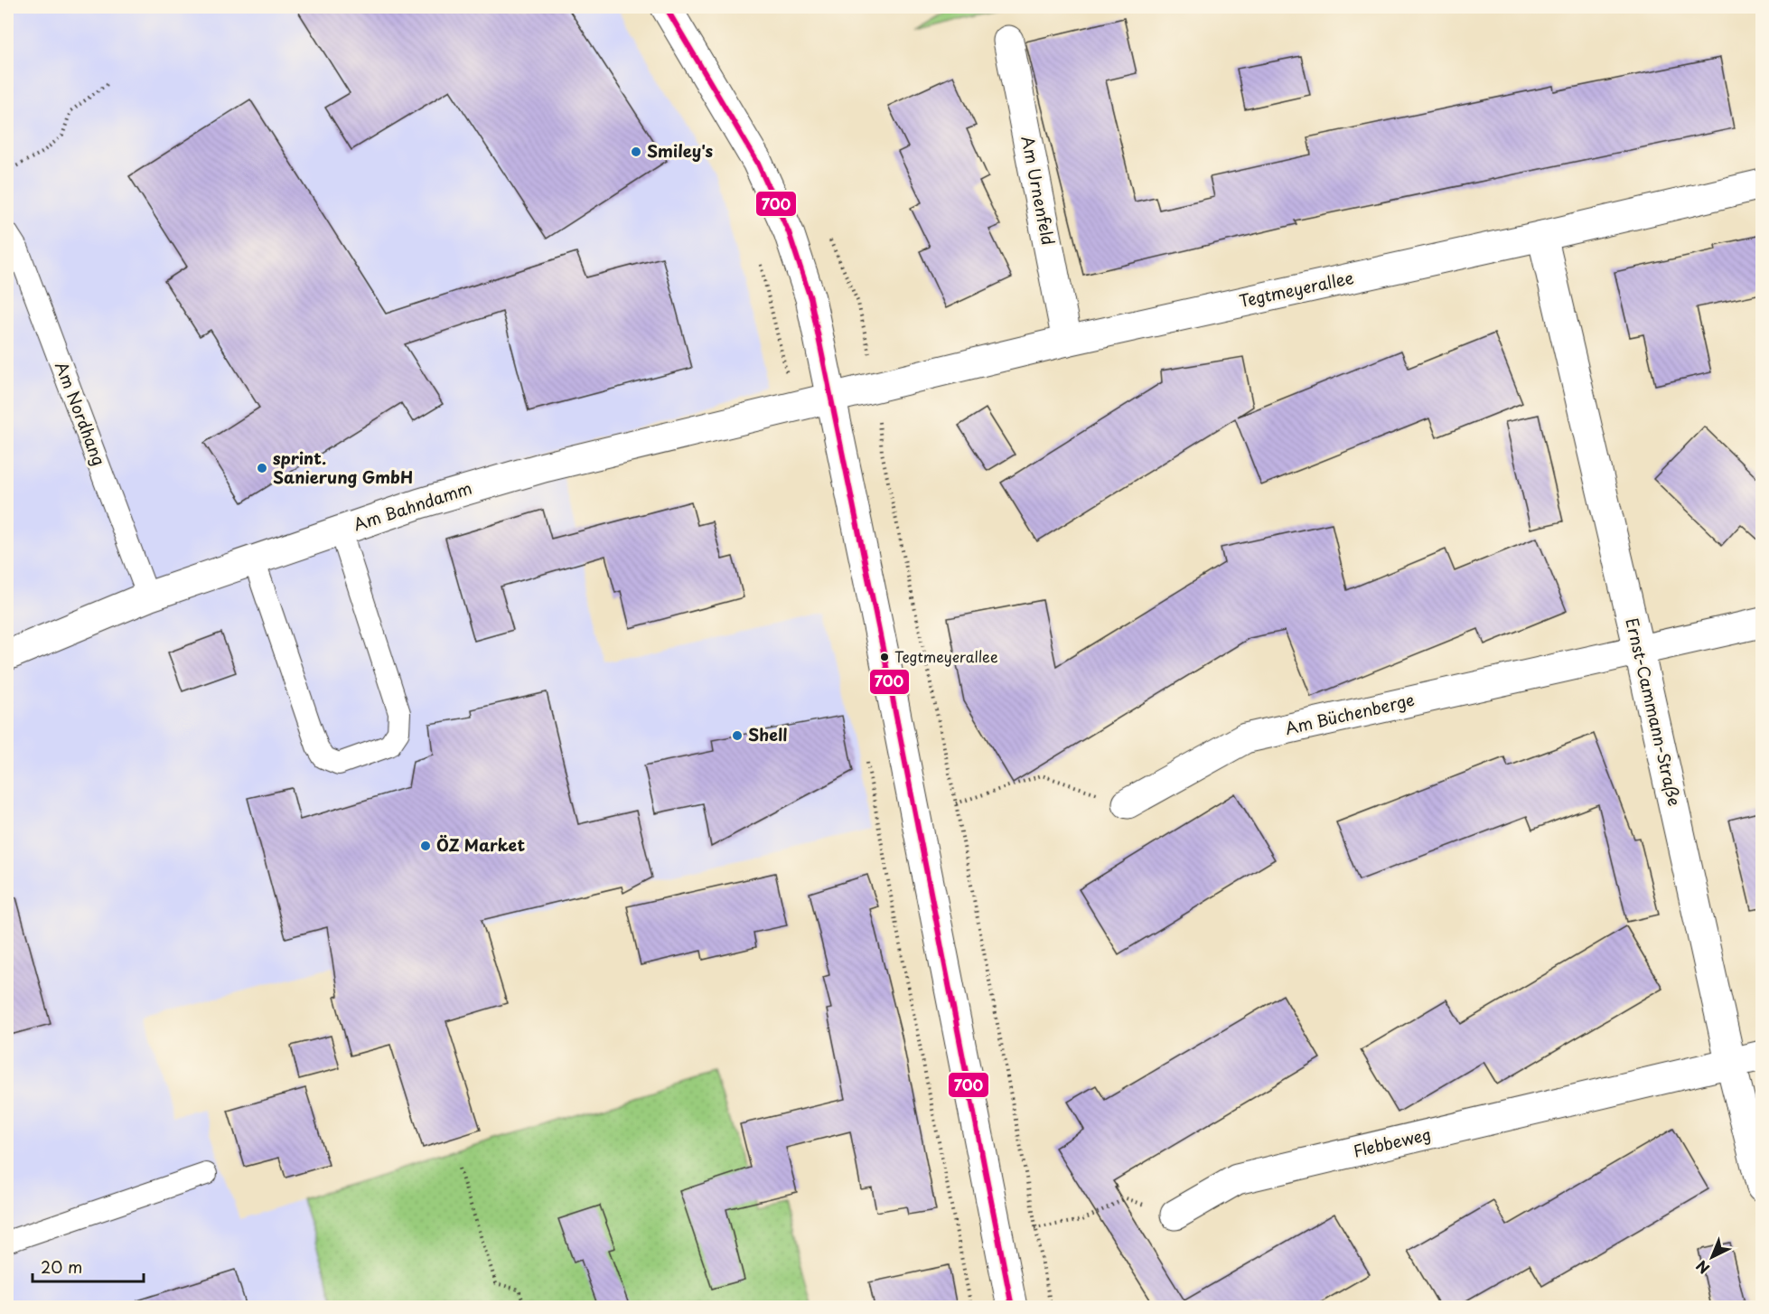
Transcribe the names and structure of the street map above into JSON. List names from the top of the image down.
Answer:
{
  "streets": {
    "street": [
      "Am Urnenfeld",
      "Tegtmeyerallee",
      "Am Bahndamm",
      "Ernst-Cammann-Straße",
      "Am Büchenberge",
      "Flebbeweg"
    ],
    "lane": ["Am Nordhang"]
  },
  "crossings": [
    ["Am Urnenfeld", "Tegtmeyerallee"],
    ["Tegtmeyerallee", "Am Bahndamm"],
    ["Tegtmeyerallee", "Ernst-Cammann-Straße"],
    ["Am Nordhang", "Am Bahndamm"],
    ["Ernst-Cammann-Straße", "Am Büchenberge"],
    ["Ernst-Cammann-Straße", "Flebbeweg"]
  ],
  "places": [
    "Smiley's",
    "sprint. Sanierung GmbH",
    "Tegtmeyerallee",
    "Shell",
    "ÖZ Market"
  ],
  "lines": ["transit line 700"],
  "scale_bar": "20 m",
  "north": "bottom left"
}
